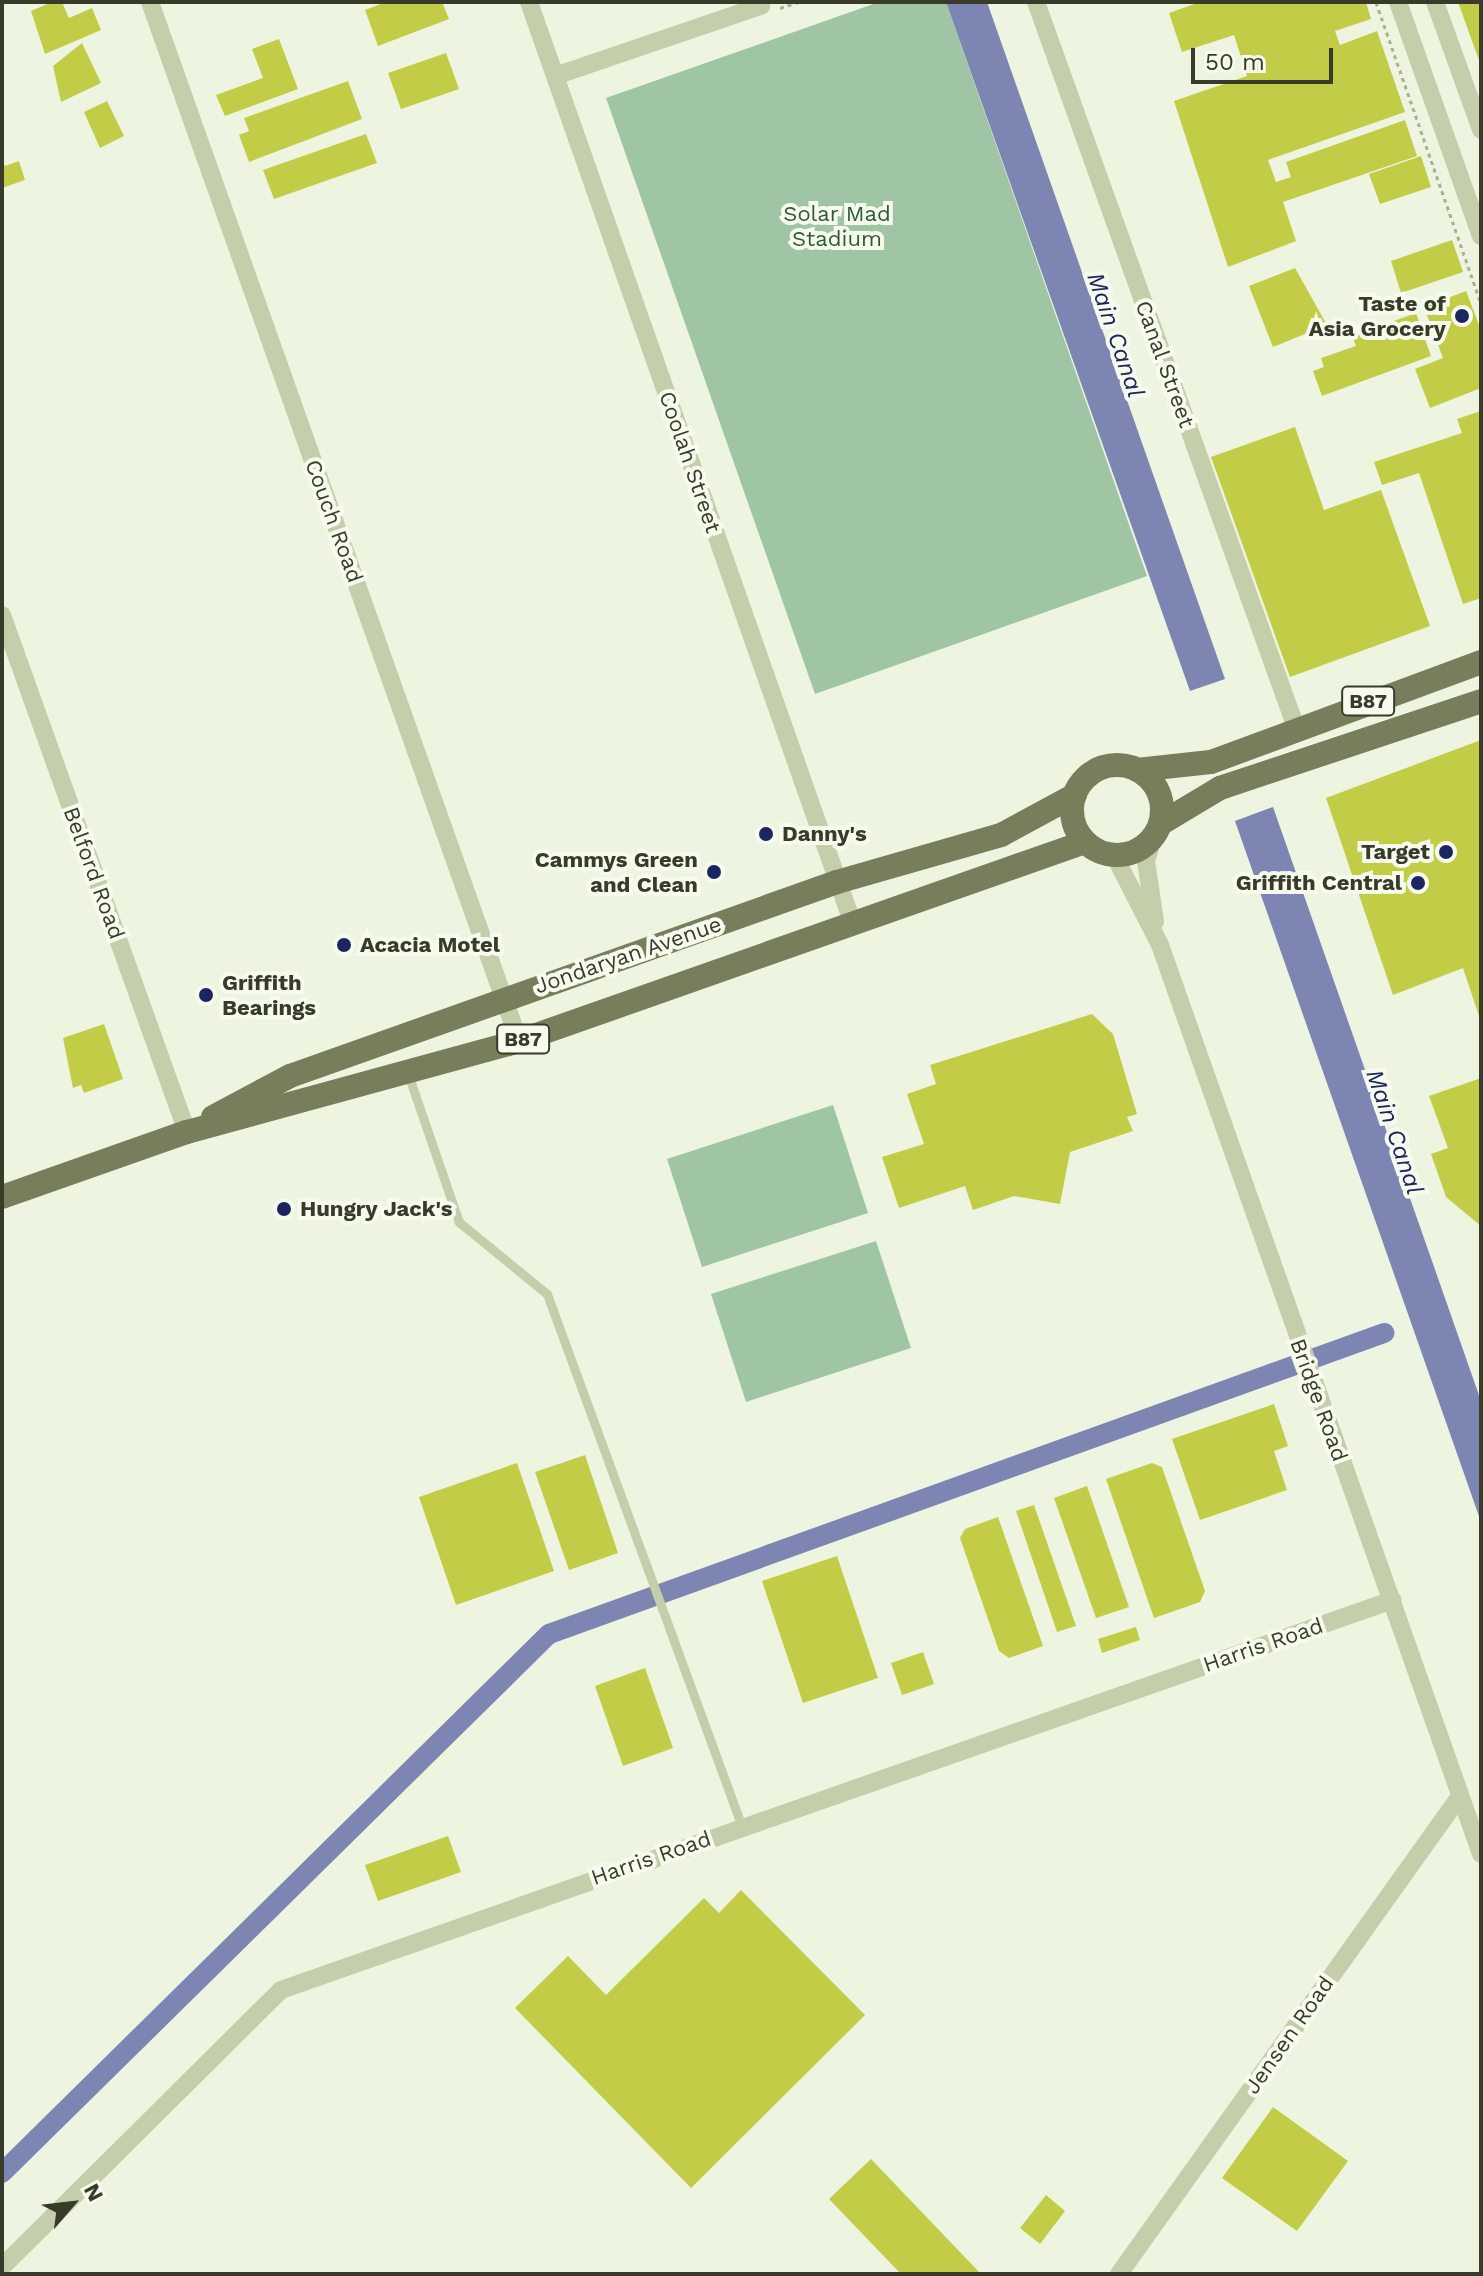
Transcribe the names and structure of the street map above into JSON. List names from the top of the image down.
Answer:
{
  "streets": {
    "main road": ["B87", "Jondaryan Avenue"],
    "street": [
      "Canal Street",
      "Coolah Street",
      "Couch Road",
      "Belford Road",
      "Bridge Road",
      "Harris Road",
      "Jensen Road"
    ]
  },
  "crossings": [
    ["Canal Street", "B87"],
    ["Coolah Street", "Jondaryan Avenue"],
    ["Couch Road", "Jondaryan Avenue"],
    ["B87", "Jondaryan Avenue"],
    ["B87", "Bridge Road"],
    ["Belford Road", "Jondaryan Avenue"],
    ["Jondaryan Avenue", "Bridge Road"],
    ["Bridge Road", "Harris Road"],
    ["Bridge Road", "Jensen Road"]
  ],
  "water": ["Main Canal"],
  "parks": ["Solar Mad Stadium"],
  "places": [
    "Taste of Asia Grocery",
    "Danny's",
    "Target",
    "Cammys Green and Clean",
    "Griffith Central",
    "Acacia Motel",
    "Griffith Bearings",
    "Hungry Jack's"
  ],
  "scale_bar": "50 m",
  "north": "top right"
}
